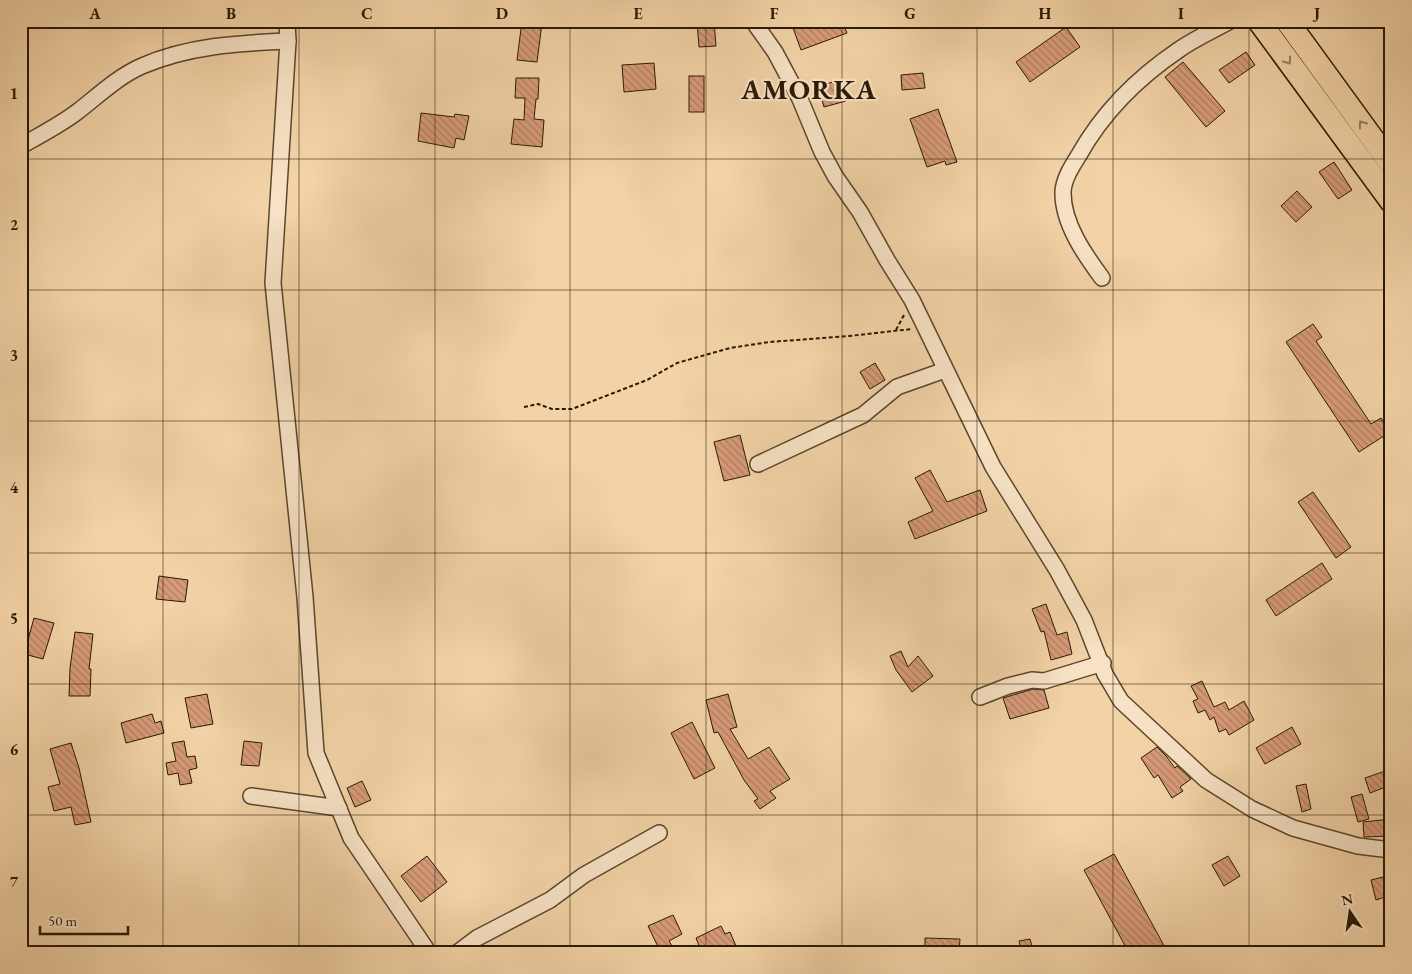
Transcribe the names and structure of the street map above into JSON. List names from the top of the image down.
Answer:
{
  "districts": ["AMORKA"],
  "scale_bar": "50 m",
  "north": "top",
  "grid": {
    "columns": [
      "A",
      "B",
      "C",
      "D",
      "E",
      "F",
      "G",
      "H",
      "I",
      "J"
    ],
    "rows": [
      "1",
      "2",
      "3",
      "4",
      "5",
      "6",
      "7"
    ]
  }
}
